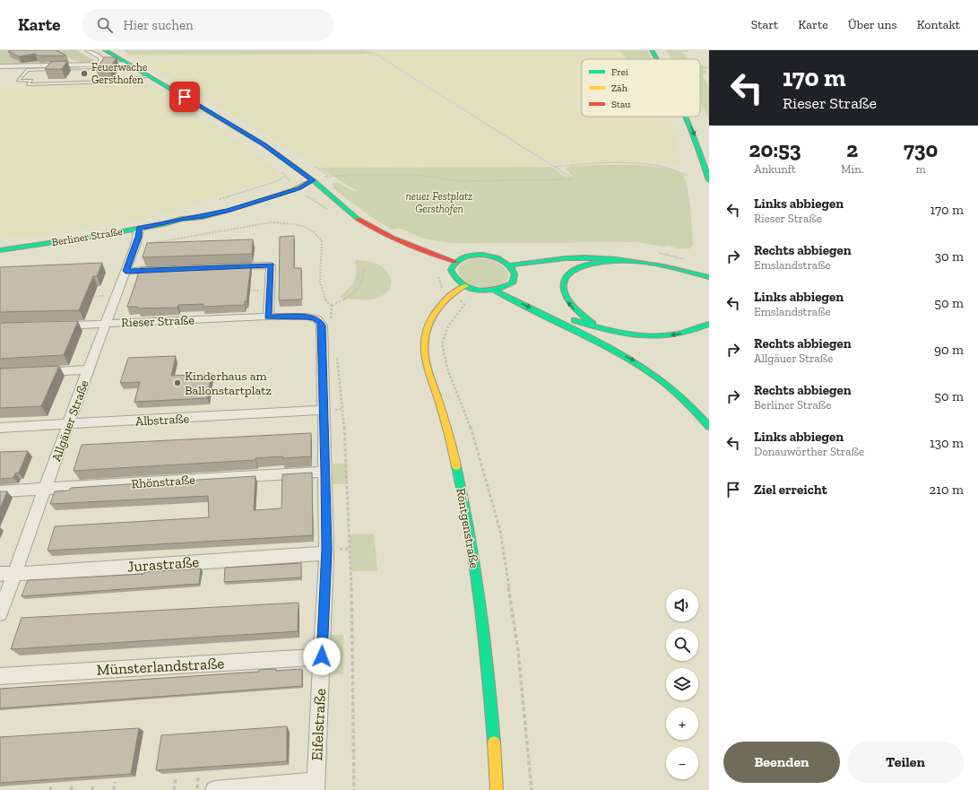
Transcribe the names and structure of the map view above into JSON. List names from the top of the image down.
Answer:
{
  "streets": {
    "main road": ["Berliner Straße", "Röntgenstraße"],
    "street": [
      "Rieser Straße",
      "Albstraße",
      "Allgäuer Straße",
      "Rhönstraße",
      "Jurastraße",
      "Münsterlandstraße",
      "Eifelstraße"
    ]
  },
  "crossings": [
    ["Berliner Straße", "Allgäuer Straße"],
    ["Rieser Straße", "Allgäuer Straße"],
    ["Rieser Straße", "Eifelstraße"],
    ["Albstraße", "Allgäuer Straße"],
    ["Albstraße", "Eifelstraße"],
    ["Allgäuer Straße", "Rhönstraße"],
    ["Allgäuer Straße", "Jurastraße"],
    ["Rhönstraße", "Eifelstraße"],
    ["Jurastraße", "Eifelstraße"],
    ["Münsterlandstraße", "Eifelstraße"]
  ],
  "parks": ["neuer Festplatz Gersthofen"],
  "places": ["Feuerwache Gersthofen", "Kinderhaus am Ballonstartplatz"],
  "legend": ["Frei", "Zäh", "Stau"],
  "page": {
    "header": "Karte",
    "search": "Hier suchen",
    "nav": [
      "Start",
      "Karte",
      "Über uns",
      "Kontakt"
    ],
    "turn": ["170 m", "Rieser Straße"],
    "eta": [
      "20:53",
      "Ankunft",
      "2",
      "Min.",
      "730",
      "m"
    ],
    "list": [
      {
        "name": "Links abbiegen",
        "note": "Rieser Straße",
        "value": "170 m"
      },
      {
        "name": "Rechts abbiegen",
        "note": "Emslandstraße",
        "value": "30 m"
      },
      {
        "name": "Links abbiegen",
        "note": "Emslandstraße",
        "value": "50 m"
      },
      {
        "name": "Rechts abbiegen",
        "note": "Allgäuer Straße",
        "value": "90 m"
      },
      {
        "name": "Rechts abbiegen",
        "note": "Berliner Straße",
        "value": "50 m"
      },
      {
        "name": "Links abbiegen",
        "note": "Donauwörther Straße",
        "value": "130 m"
      },
      {
        "name": "Ziel erreicht",
        "value": "210 m"
      }
    ],
    "map_buttons": ["+", "−"],
    "buttons": ["Beenden", "Teilen"]
  }
}
